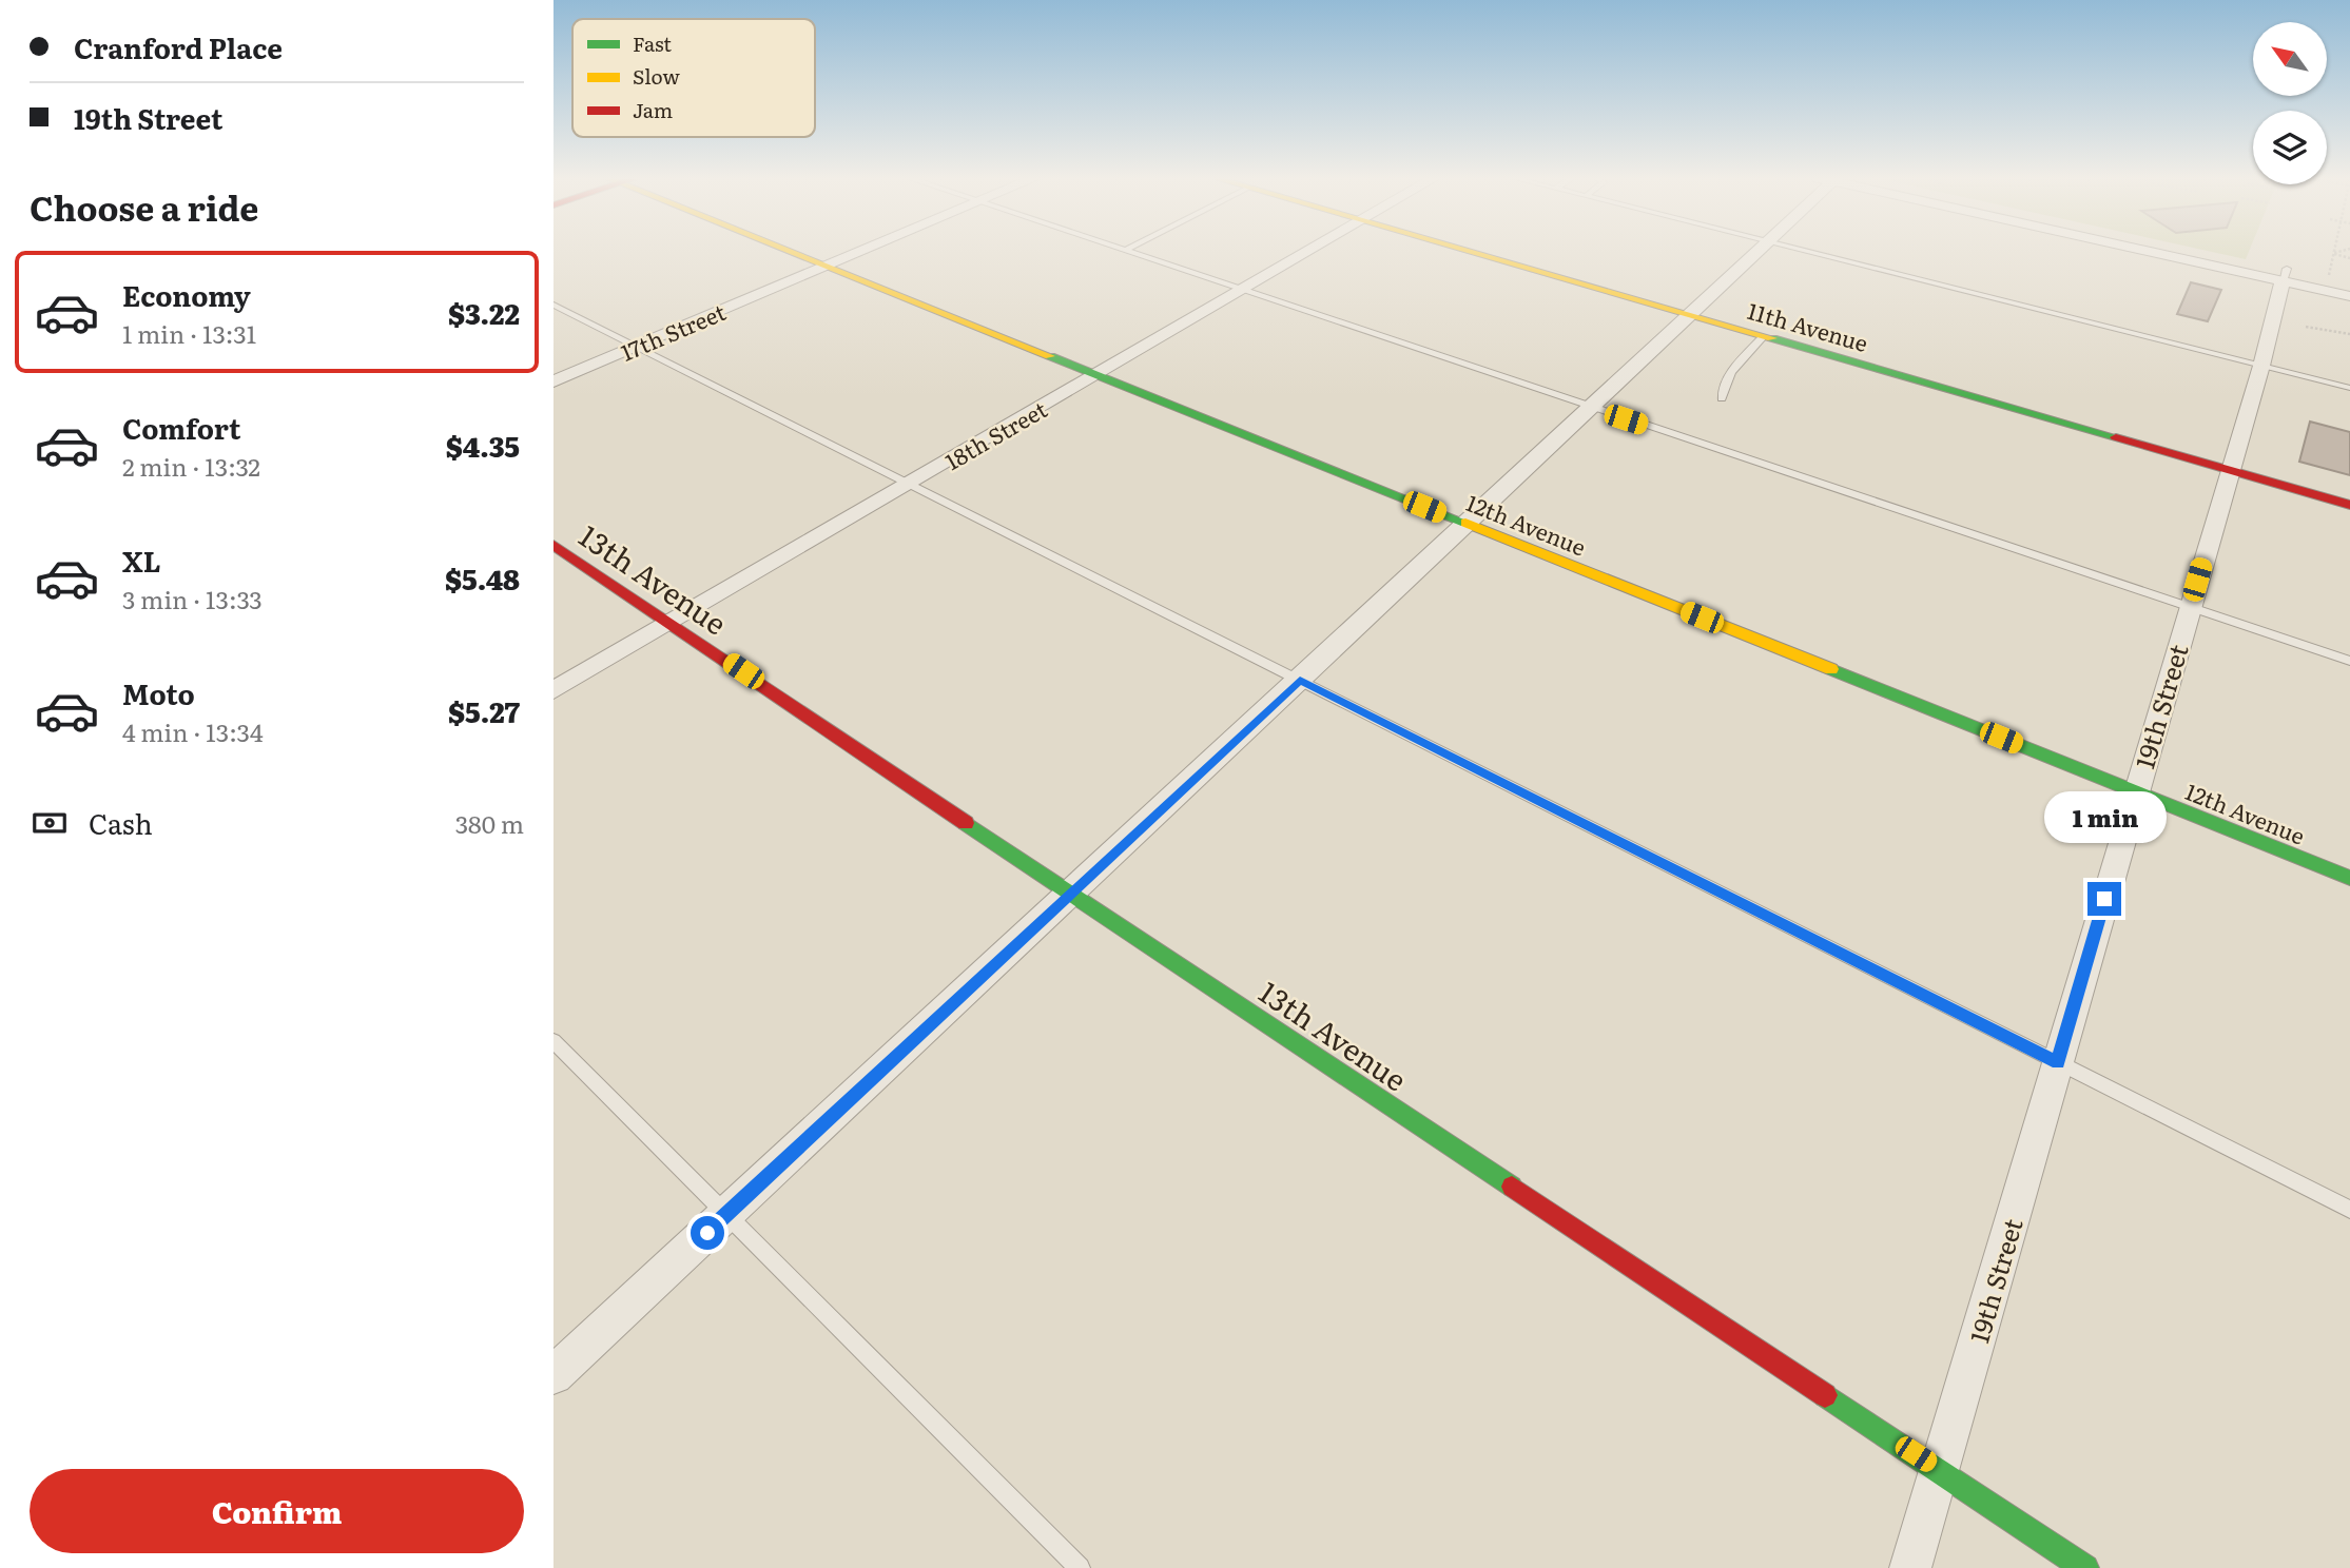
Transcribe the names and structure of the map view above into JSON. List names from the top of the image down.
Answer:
{
  "streets": {
    "street": [
      "11th Avenue",
      "17th Street",
      "18th Street",
      "12th Avenue",
      "13th Avenue",
      "19th Street"
    ]
  },
  "crossings": [
    ["11th Avenue", "19th Street"],
    ["17th Street", "12th Avenue"],
    ["18th Street", "12th Avenue"],
    ["18th Street", "13th Avenue"],
    ["12th Avenue", "19th Street"],
    ["13th Avenue", "19th Street"]
  ],
  "legend": ["Fast", "Slow", "Jam"],
  "north": "top left",
  "page": {
    "banner": ["Cranford Place", "19th Street"],
    "heading": "Choose a ride",
    "list": [
      {
        "name": "Economy",
        "note": "1 min · 13:31",
        "value": "$3.22"
      },
      {
        "name": "Comfort",
        "note": "2 min · 13:32",
        "value": "$4.35"
      },
      {
        "name": "XL",
        "note": "3 min · 13:33",
        "value": "$5.48"
      },
      {
        "name": "Moto",
        "note": "4 min · 13:34",
        "value": "$5.27"
      }
    ],
    "pay": ["Cash", "380 m"],
    "bubble": "1 min",
    "buttons": "Confirm"
  }
}
